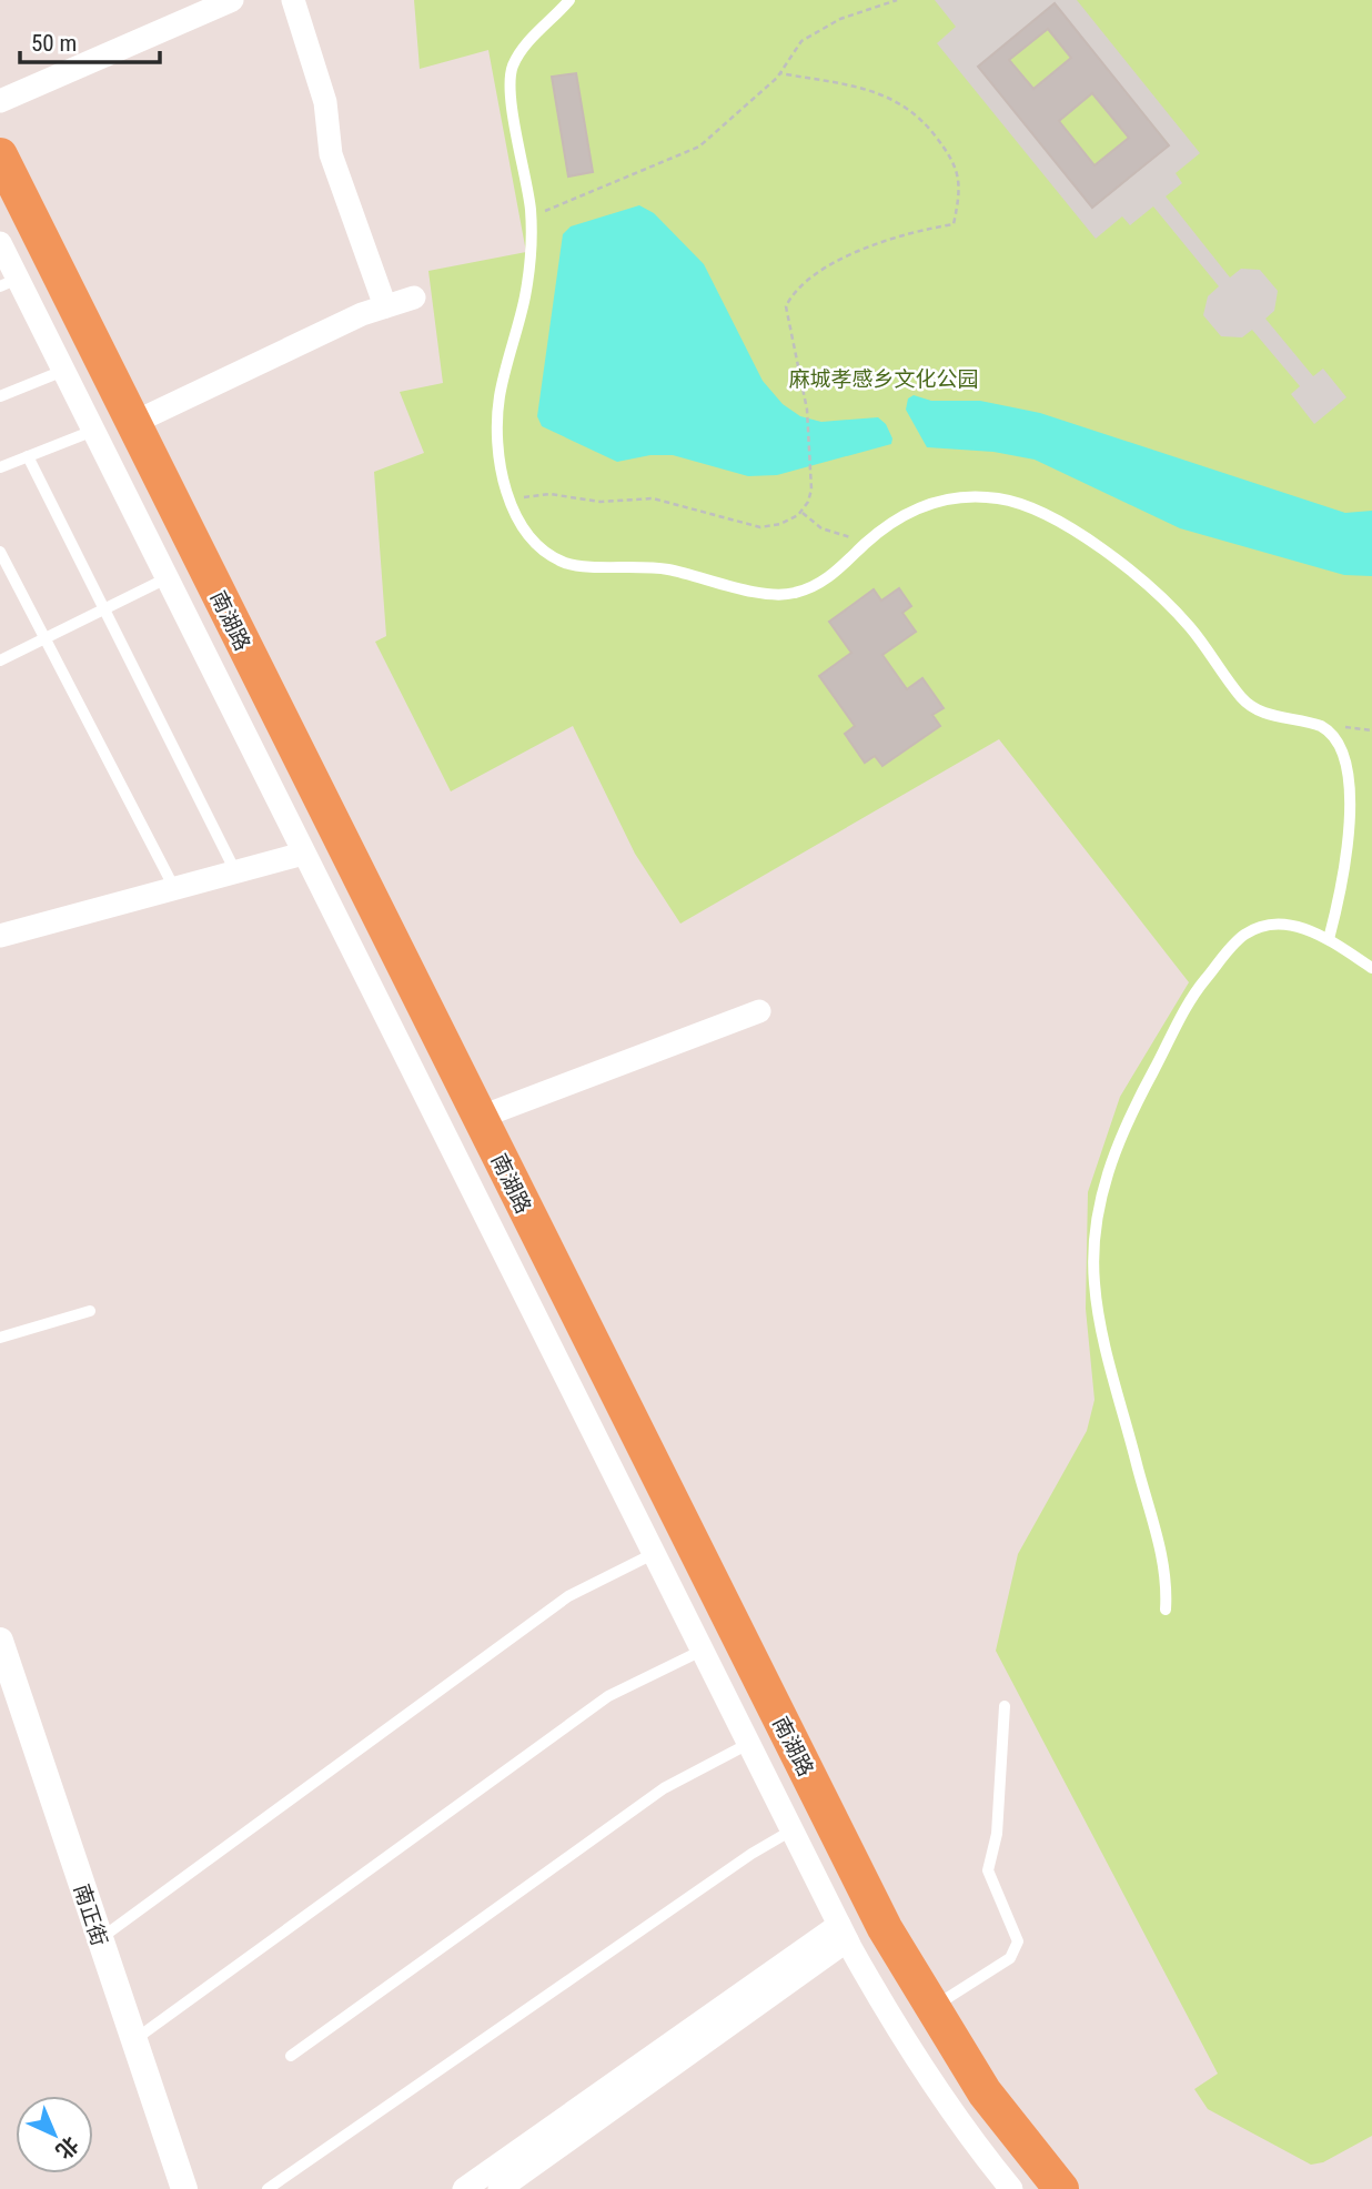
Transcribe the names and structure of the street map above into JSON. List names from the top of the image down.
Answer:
{
  "streets": {
    "main road": ["南湖路"],
    "street": ["南正街"]
  },
  "parks": ["麻城孝感乡文化公园"],
  "scale_bar": "50 m",
  "north": "bottom right"
}
